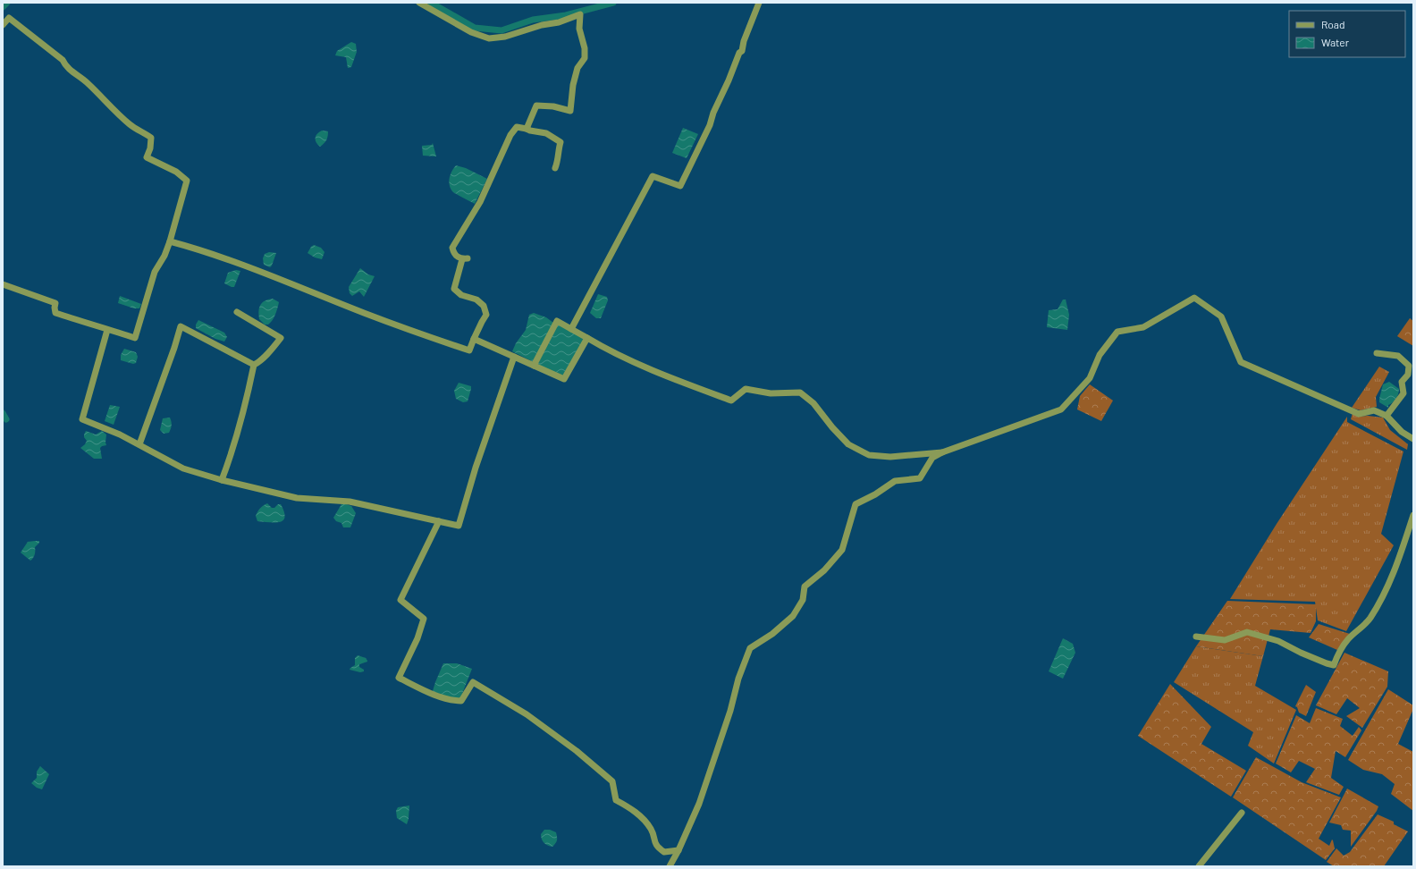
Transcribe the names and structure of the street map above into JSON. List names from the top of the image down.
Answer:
{
  "legend": ["Road", "Water"]
}
